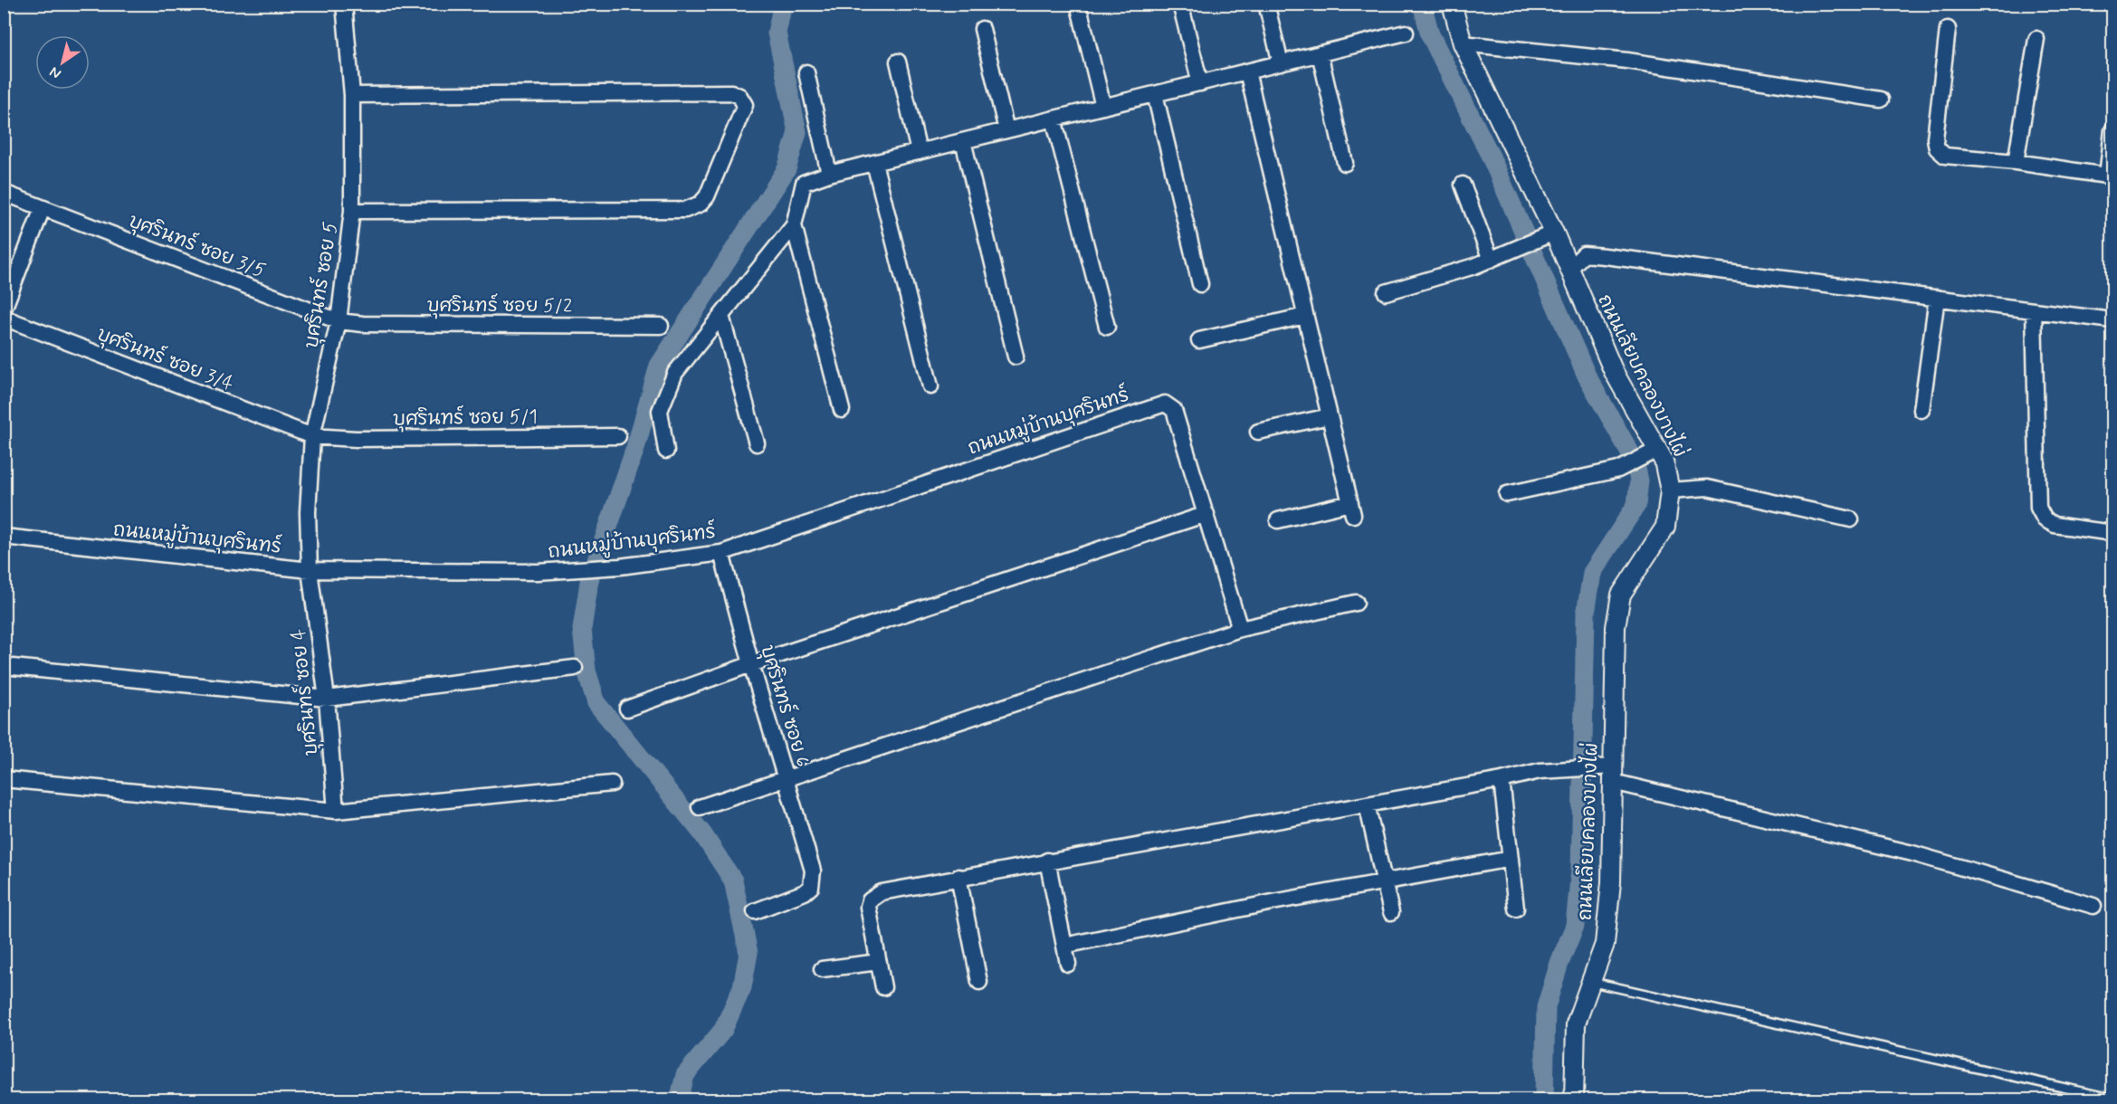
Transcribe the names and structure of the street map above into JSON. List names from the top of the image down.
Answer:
{
  "streets": {
    "street": [
      "บุศรินทร์ ซอย 3/5",
      "บุศรินทร์ ซอย 5",
      "บุศรินทร์ ซอย 5/2",
      "บุศรินทร์ ซอย 3/4",
      "ถนนเลียบคลองบางไผ่",
      "บุศรินทร์ ซอย 5/1",
      "ถนนหมู่บ้านบุศรินทร์",
      "บุศรินทร์ ซอย 4",
      "บุศรินทร์ ซอย 6"
    ]
  },
  "crossings": [
    ["บุศรินทร์ ซอย 3/5", "บุศรินทร์ ซอย 5"],
    ["บุศรินทร์ ซอย 3/5", "บุศรินทร์ ซอย 5/2"],
    ["บุศรินทร์ ซอย 5", "บุศรินทร์ ซอย 5/2"],
    ["บุศรินทร์ ซอย 5", "บุศรินทร์ ซอย 3/4"],
    ["บุศรินทร์ ซอย 5", "บุศรินทร์ ซอย 5/1"],
    ["บุศรินทร์ ซอย 5", "ถนนหมู่บ้านบุศรินทร์"],
    ["บุศรินทร์ ซอย 5", "บุศรินทร์ ซอย 4"],
    ["บุศรินทร์ ซอย 3/4", "บุศรินทร์ ซอย 5/1"],
    ["ถนนหมู่บ้านบุศรินทร์", "บุศรินทร์ ซอย 4"],
    ["ถนนหมู่บ้านบุศรินทร์", "บุศรินทร์ ซอย 6"]
  ],
  "north": "bottom left"
}
